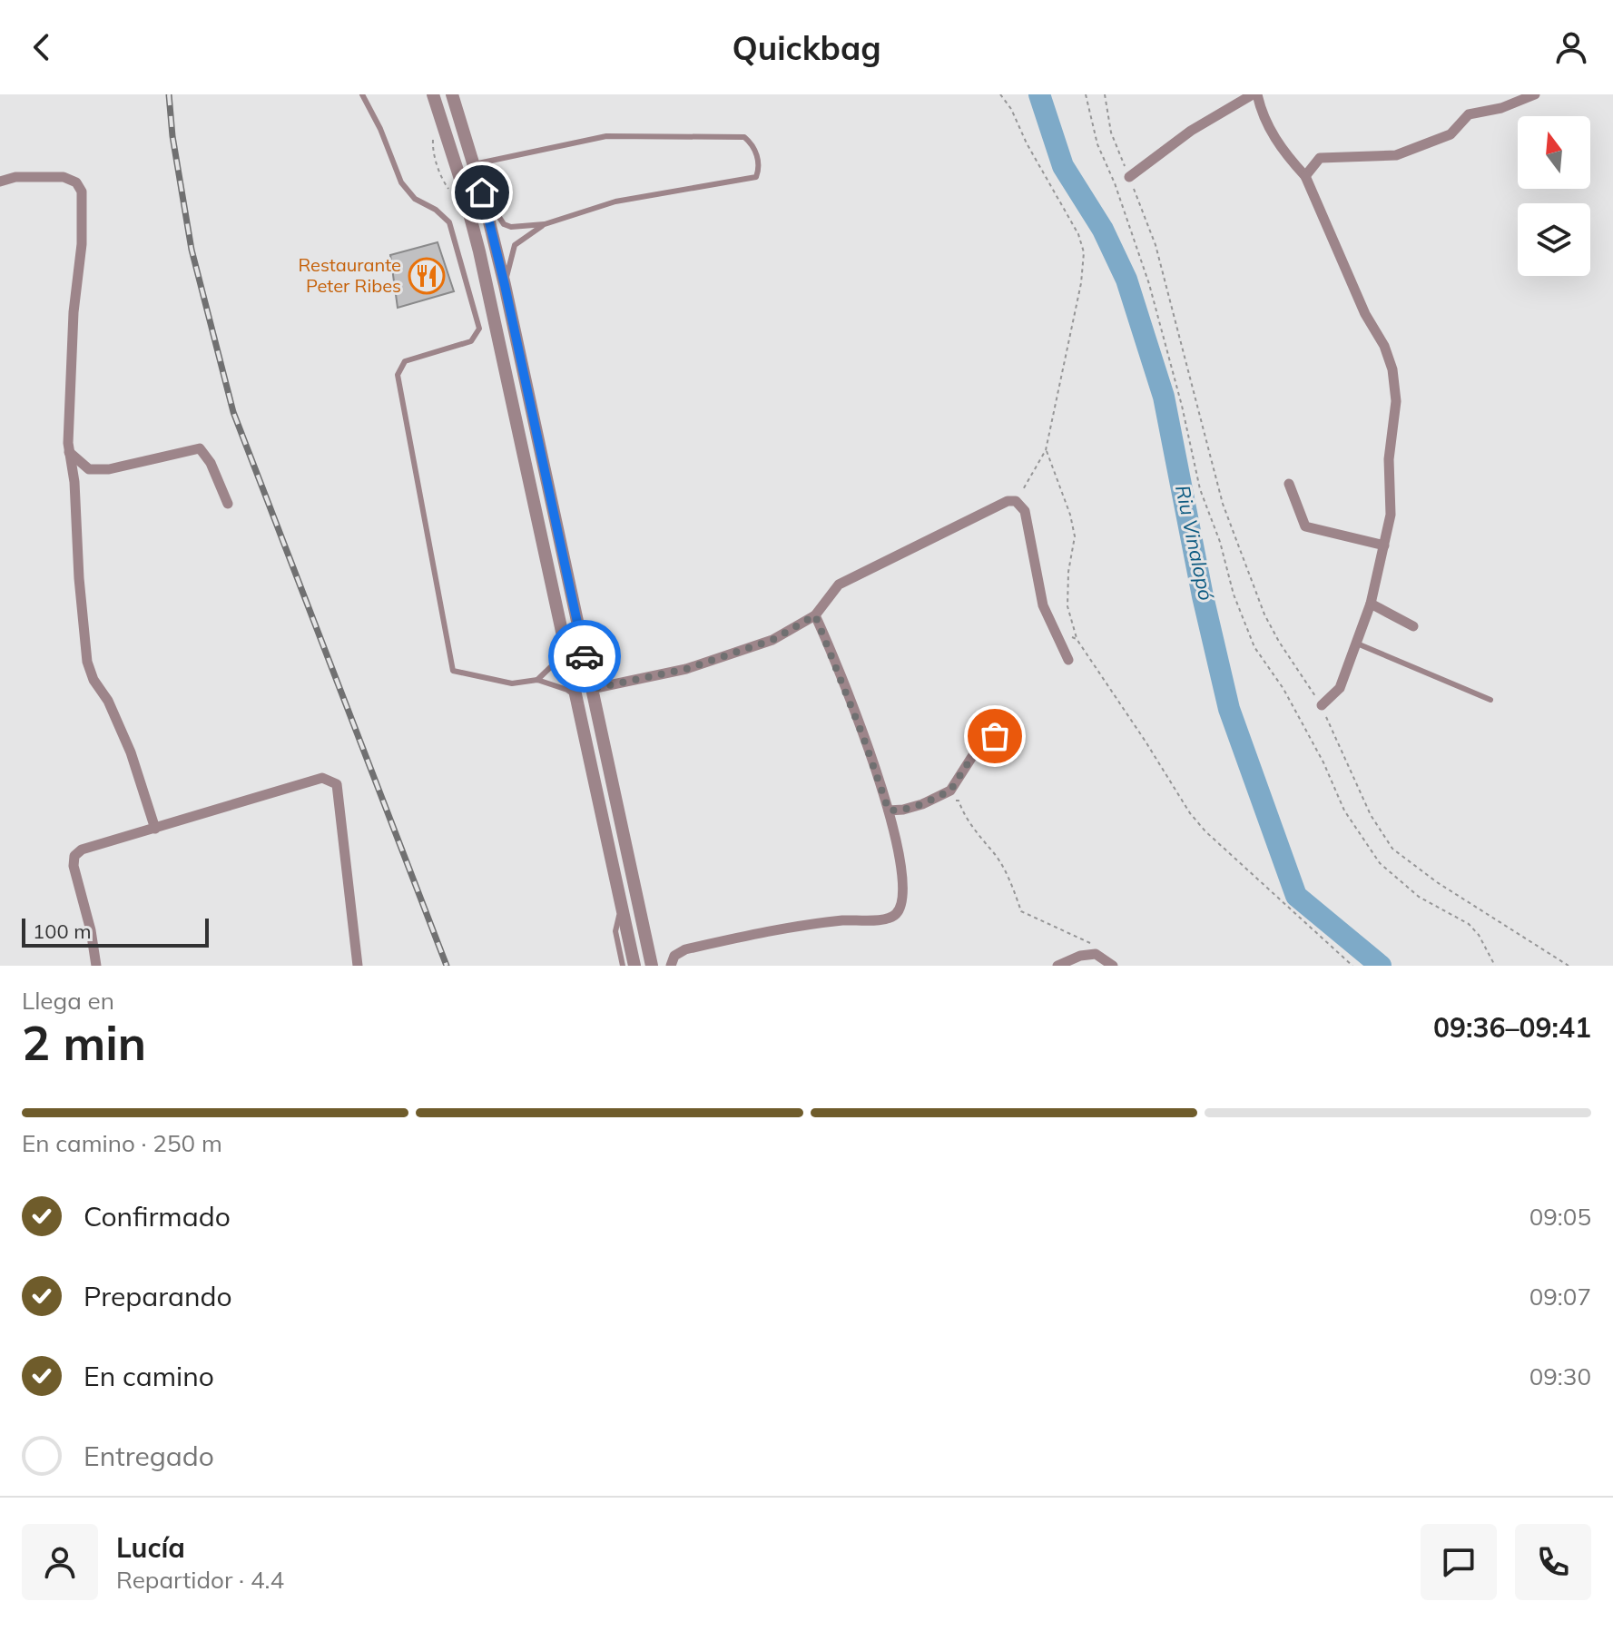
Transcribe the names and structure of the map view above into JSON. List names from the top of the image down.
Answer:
{
  "water": ["Riu Vinalopó"],
  "places": {
    "restaurant": ["Restaurante Peter Ribes"]
  },
  "scale_bar": "100 m",
  "north": "top",
  "page": {
    "header": "Quickbag",
    "scale": "100 m",
    "heading": ["2 min", "Llega en", "09:36–09:41"],
    "panel": ["Lucía", "Repartidor · 4.4"],
    "bar": "En camino · 250 m",
    "list": [
      ["Confirmado", "09:05"],
      ["Preparando", "09:07"],
      ["En camino", "09:30"],
      "Entregado"
    ]
  }
}
